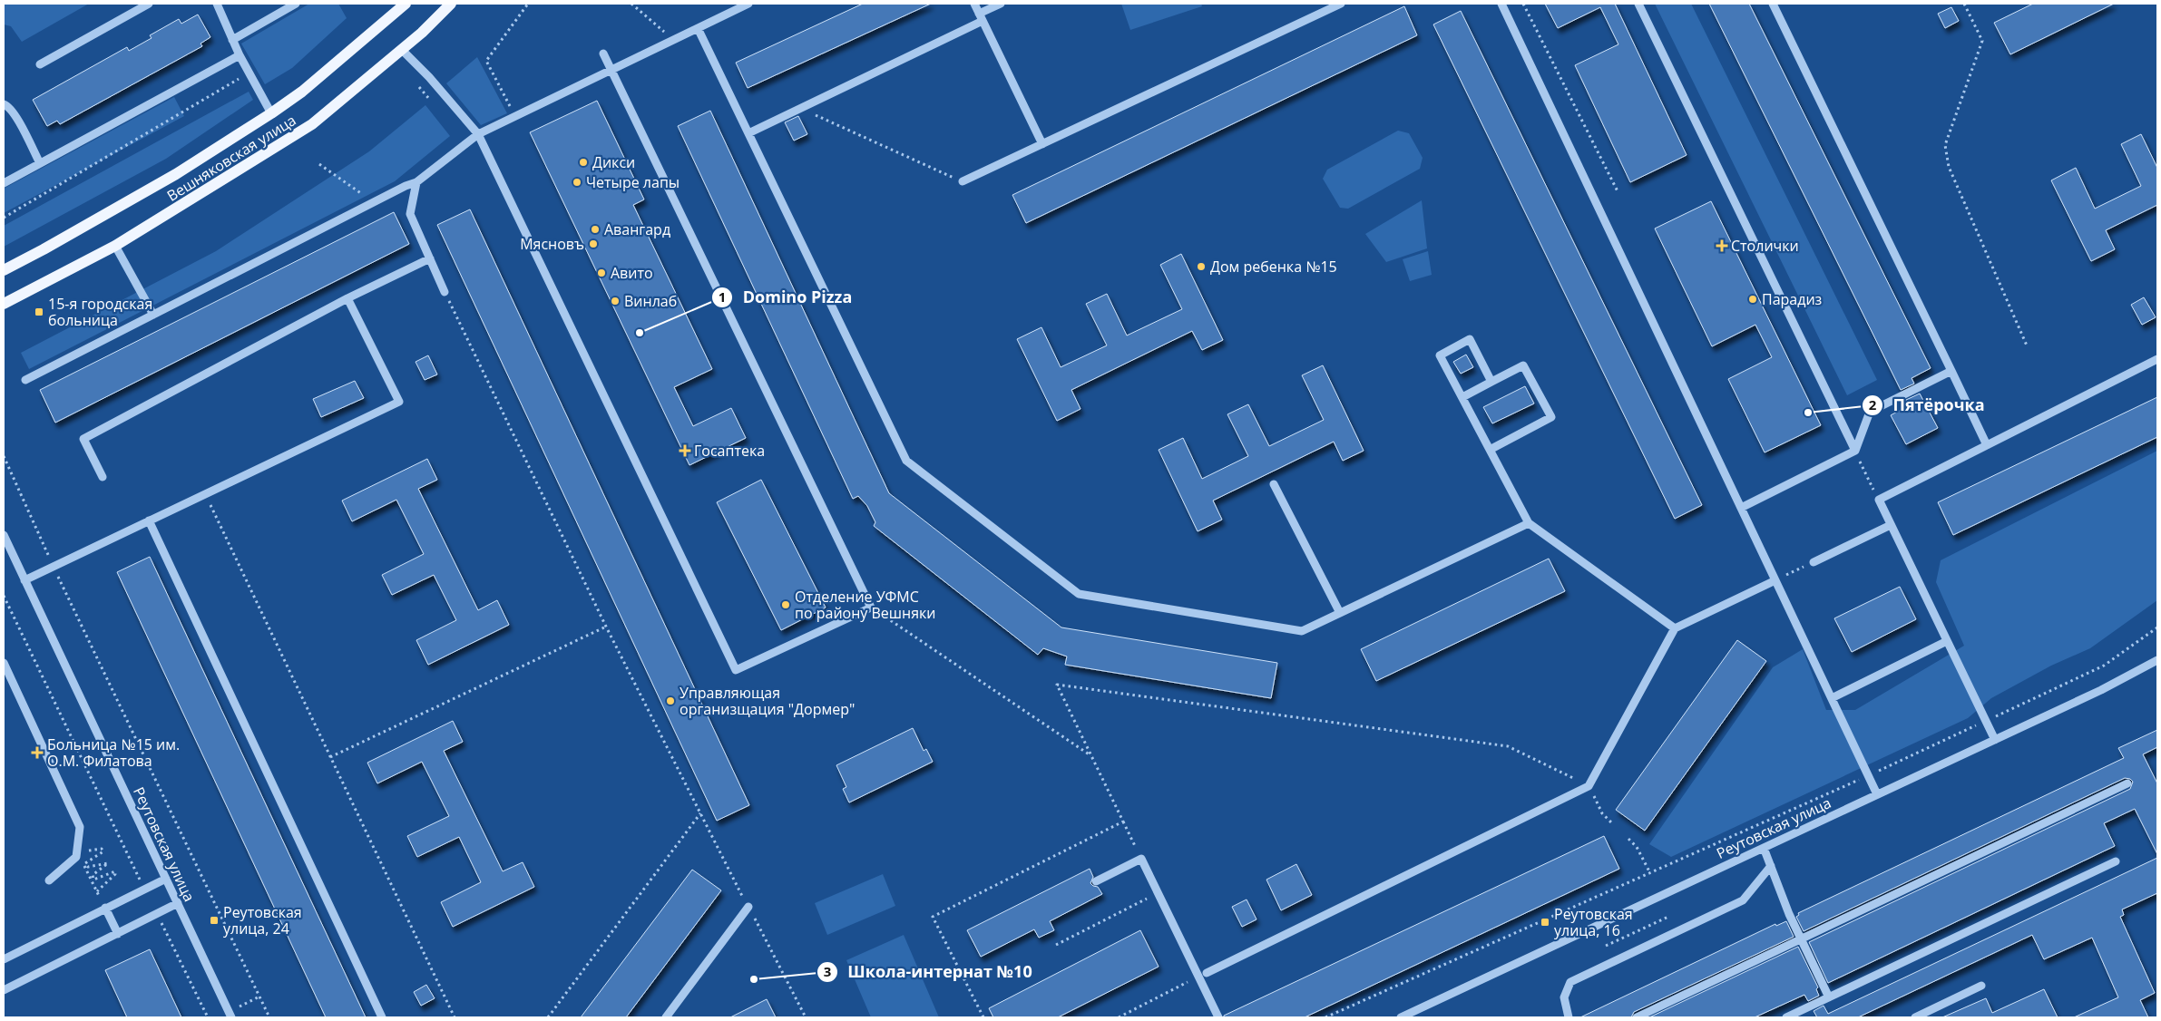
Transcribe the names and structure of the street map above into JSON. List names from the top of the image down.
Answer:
{
  "streets": {
    "main road": ["Вешняковская улица"],
    "street": ["Реутовская улица"]
  },
  "places": {
    "other": [
      "Дикси",
      "Четыре лапы",
      "Авангард",
      "Мясновъ",
      "Дом ребенка №15",
      "Авито",
      "Парадиз",
      "Винлаб",
      "Domino Pizza",
      "Пятёрочка",
      "Отделение УФМС по району Вешняки",
      "Управляющая организщация \"Дормер\"",
      "Школа-интернат №10"
    ],
    "health": ["Столички", "Госаптека", "Больница №15 им. О.М. Филатова"],
    "transit": ["15-я городская больница", "Реутовская улица, 24", "Реутовская улица, 16"]
  }
}
